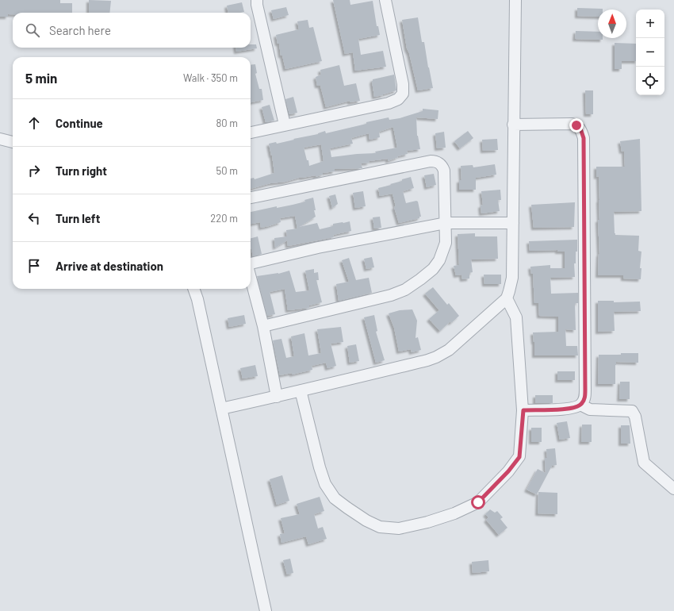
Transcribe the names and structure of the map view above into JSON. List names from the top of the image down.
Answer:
{
  "north": "top",
  "page": {
    "map_buttons": ["+", "−"],
    "search": "Search here",
    "heading": ["5 min", "Walk · 350 m"],
    "list": [
      ["Continue", "80 m"],
      ["Turn right", "50 m"],
      ["Turn left", "220 m"],
      "Arrive at destination"
    ]
  }
}
